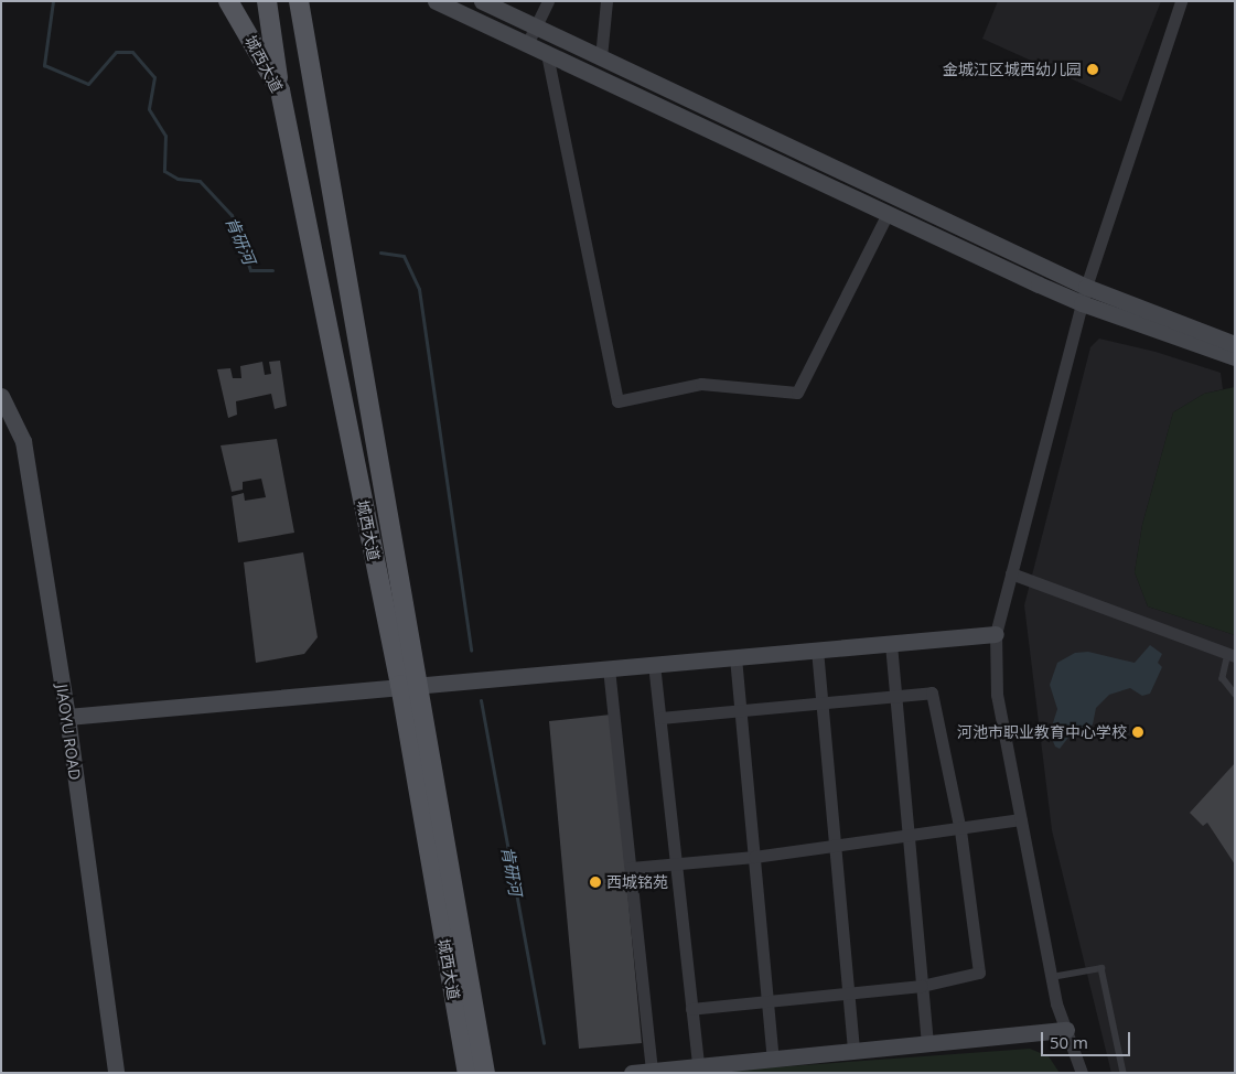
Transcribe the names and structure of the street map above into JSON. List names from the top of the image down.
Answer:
{
  "streets": {
    "main road": ["城西大道"],
    "street": ["JIAOYU ROAD"]
  },
  "water": ["肯研河"],
  "places": ["金城江区城西幼儿园", "河池市职业教育中心学校", "西城铭苑"],
  "scale_bar": "50 m"
}
